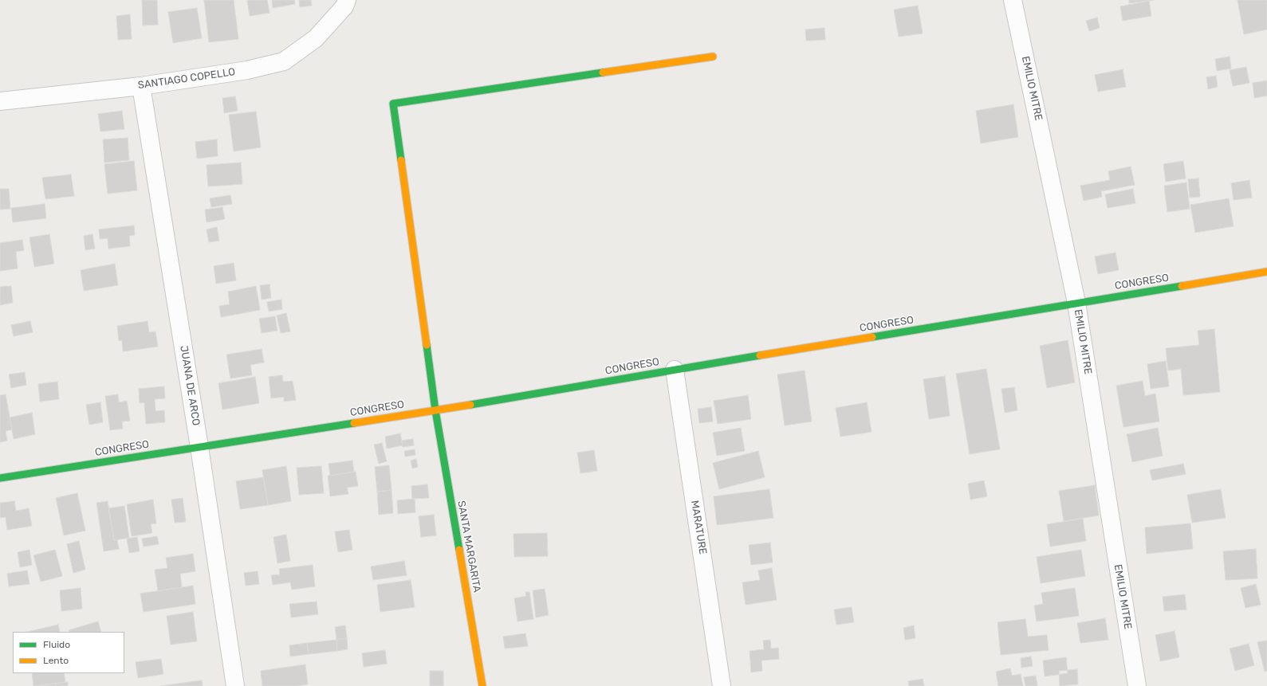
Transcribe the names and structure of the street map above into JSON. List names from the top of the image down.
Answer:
{
  "streets": {
    "street": [
      "SANTIAGO COPELLO",
      "EMILIO MITRE",
      "CONGRESO",
      "JUANA DE ARCO",
      "MARATURE",
      "SANTA MARGARITA"
    ]
  },
  "crossings": [
    ["SANTIAGO COPELLO", "JUANA DE ARCO"],
    ["EMILIO MITRE", "CONGRESO"],
    ["CONGRESO", "JUANA DE ARCO"],
    ["CONGRESO", "MARATURE"],
    ["CONGRESO", "SANTA MARGARITA"]
  ],
  "legend": ["Fluido", "Lento"]
}
